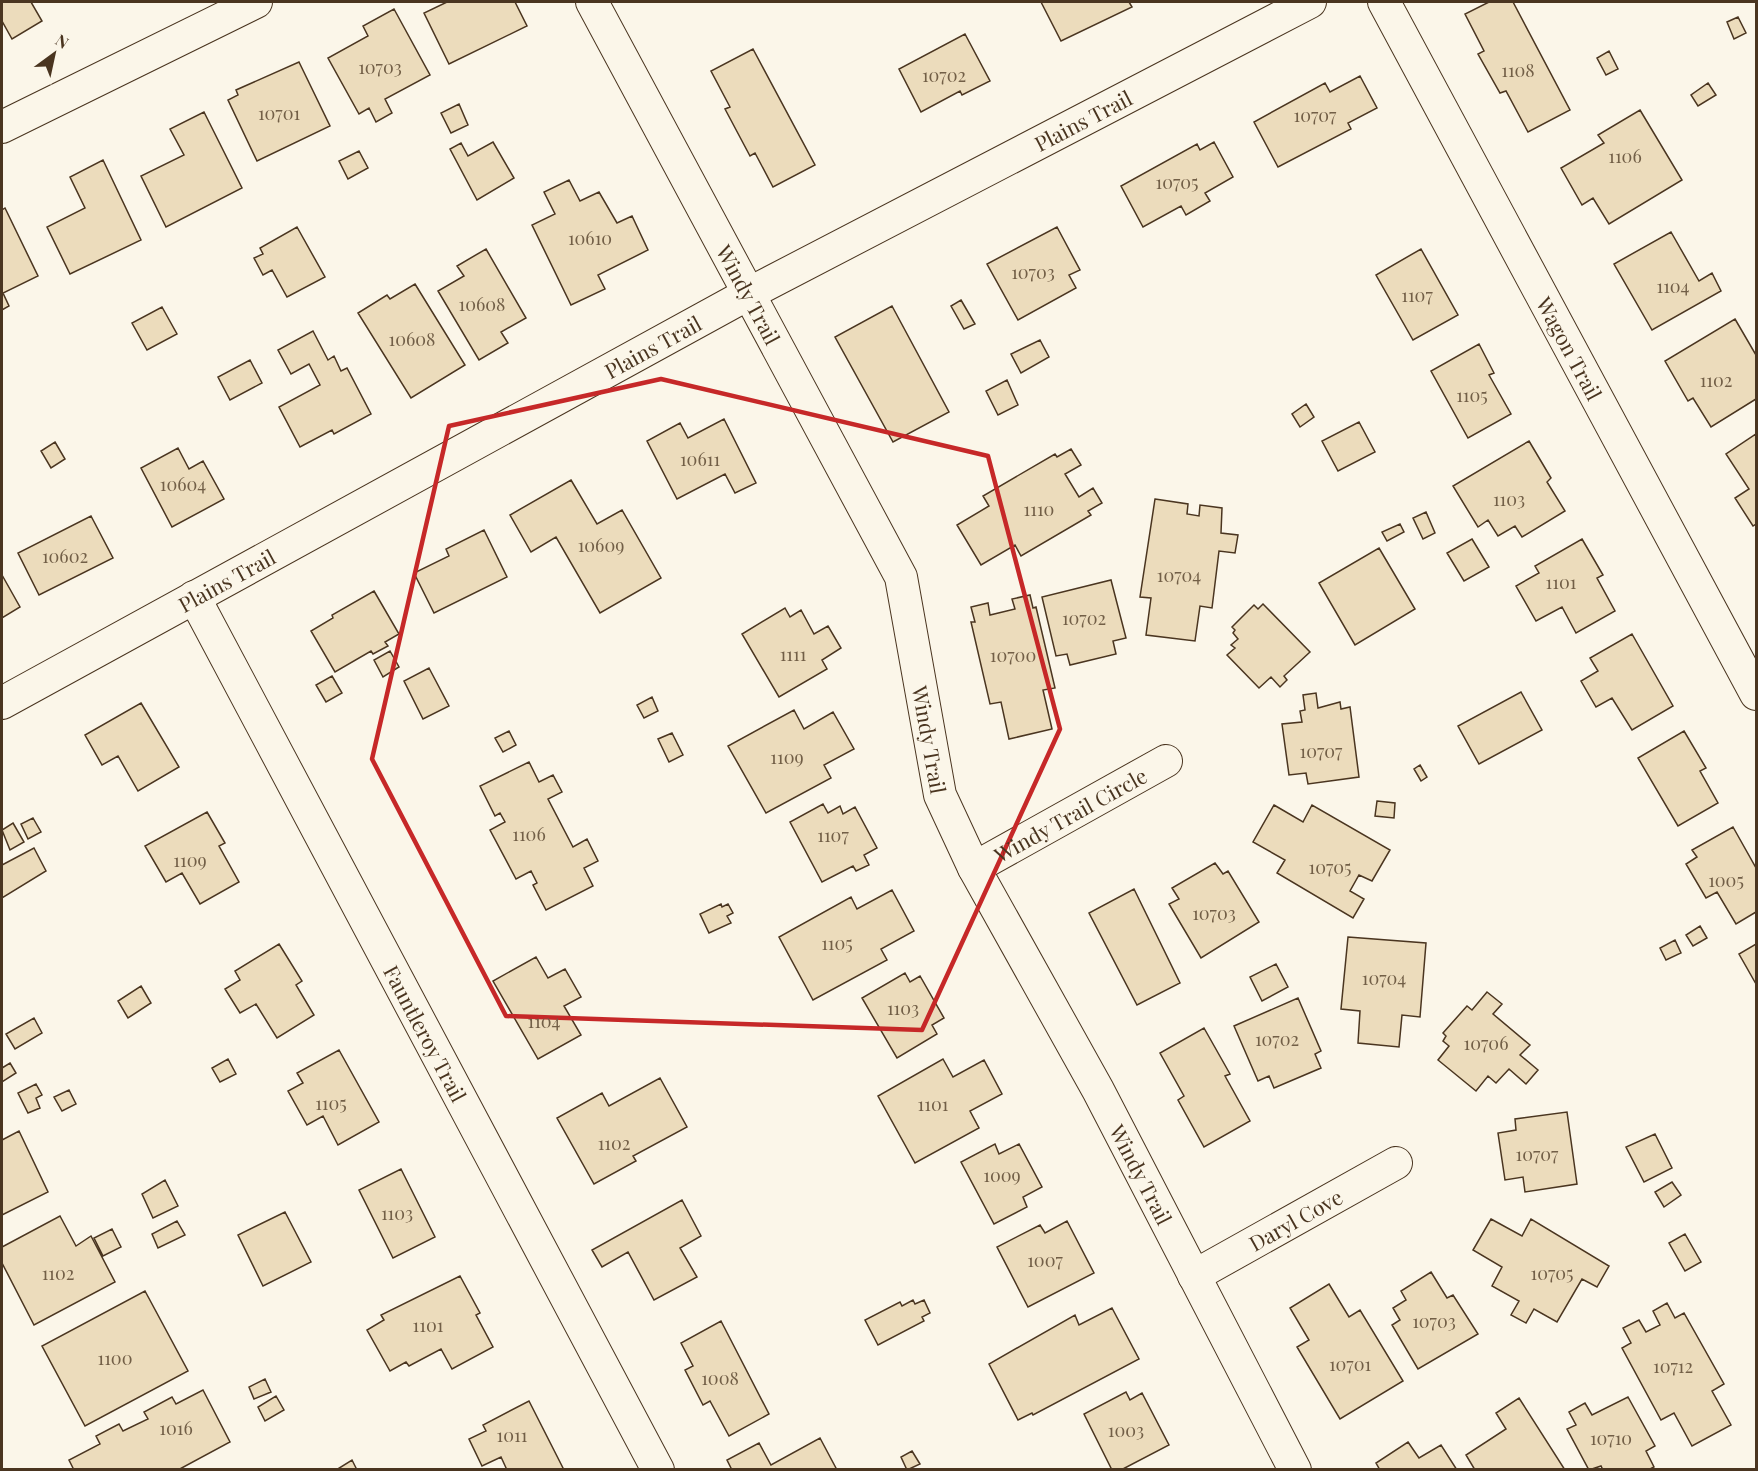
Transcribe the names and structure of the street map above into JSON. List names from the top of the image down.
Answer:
{
  "streets": {
    "street": [
      "Plains Trail",
      "Windy Trail",
      "Wagon Trail",
      "Windy Trail Circle",
      "Fauntleroy Trail",
      "Daryl Cove"
    ]
  },
  "crossings": [
    ["Plains Trail", "Windy Trail"],
    ["Plains Trail", "Fauntleroy Trail"],
    ["Windy Trail", "Windy Trail Circle"],
    ["Windy Trail", "Daryl Cove"]
  ],
  "house_numbers": [
    "10703",
    "1108",
    "10702",
    "10701",
    "10707",
    "1106",
    "10705",
    "10610",
    "10703",
    "1104",
    "1107",
    "10608",
    "10608",
    "1102",
    "1105",
    "10611",
    "10604",
    "1103",
    "1110",
    "10609",
    "10602",
    "10704",
    "1101",
    "10702",
    "1111",
    "10700",
    "10707",
    "1109",
    "1106",
    "1107",
    "1109",
    "10705",
    "1005",
    "10703",
    "1105",
    "10704",
    "1103",
    "1104",
    "10702",
    "10706",
    "1105",
    "1101",
    "1102",
    "10707",
    "1009",
    "1103",
    "1007",
    "1102",
    "10705",
    "10703",
    "1101",
    "1100",
    "10701",
    "10712",
    "1008",
    "1016",
    "1003",
    "1011",
    "10710"
  ],
  "north": "top right"
}
